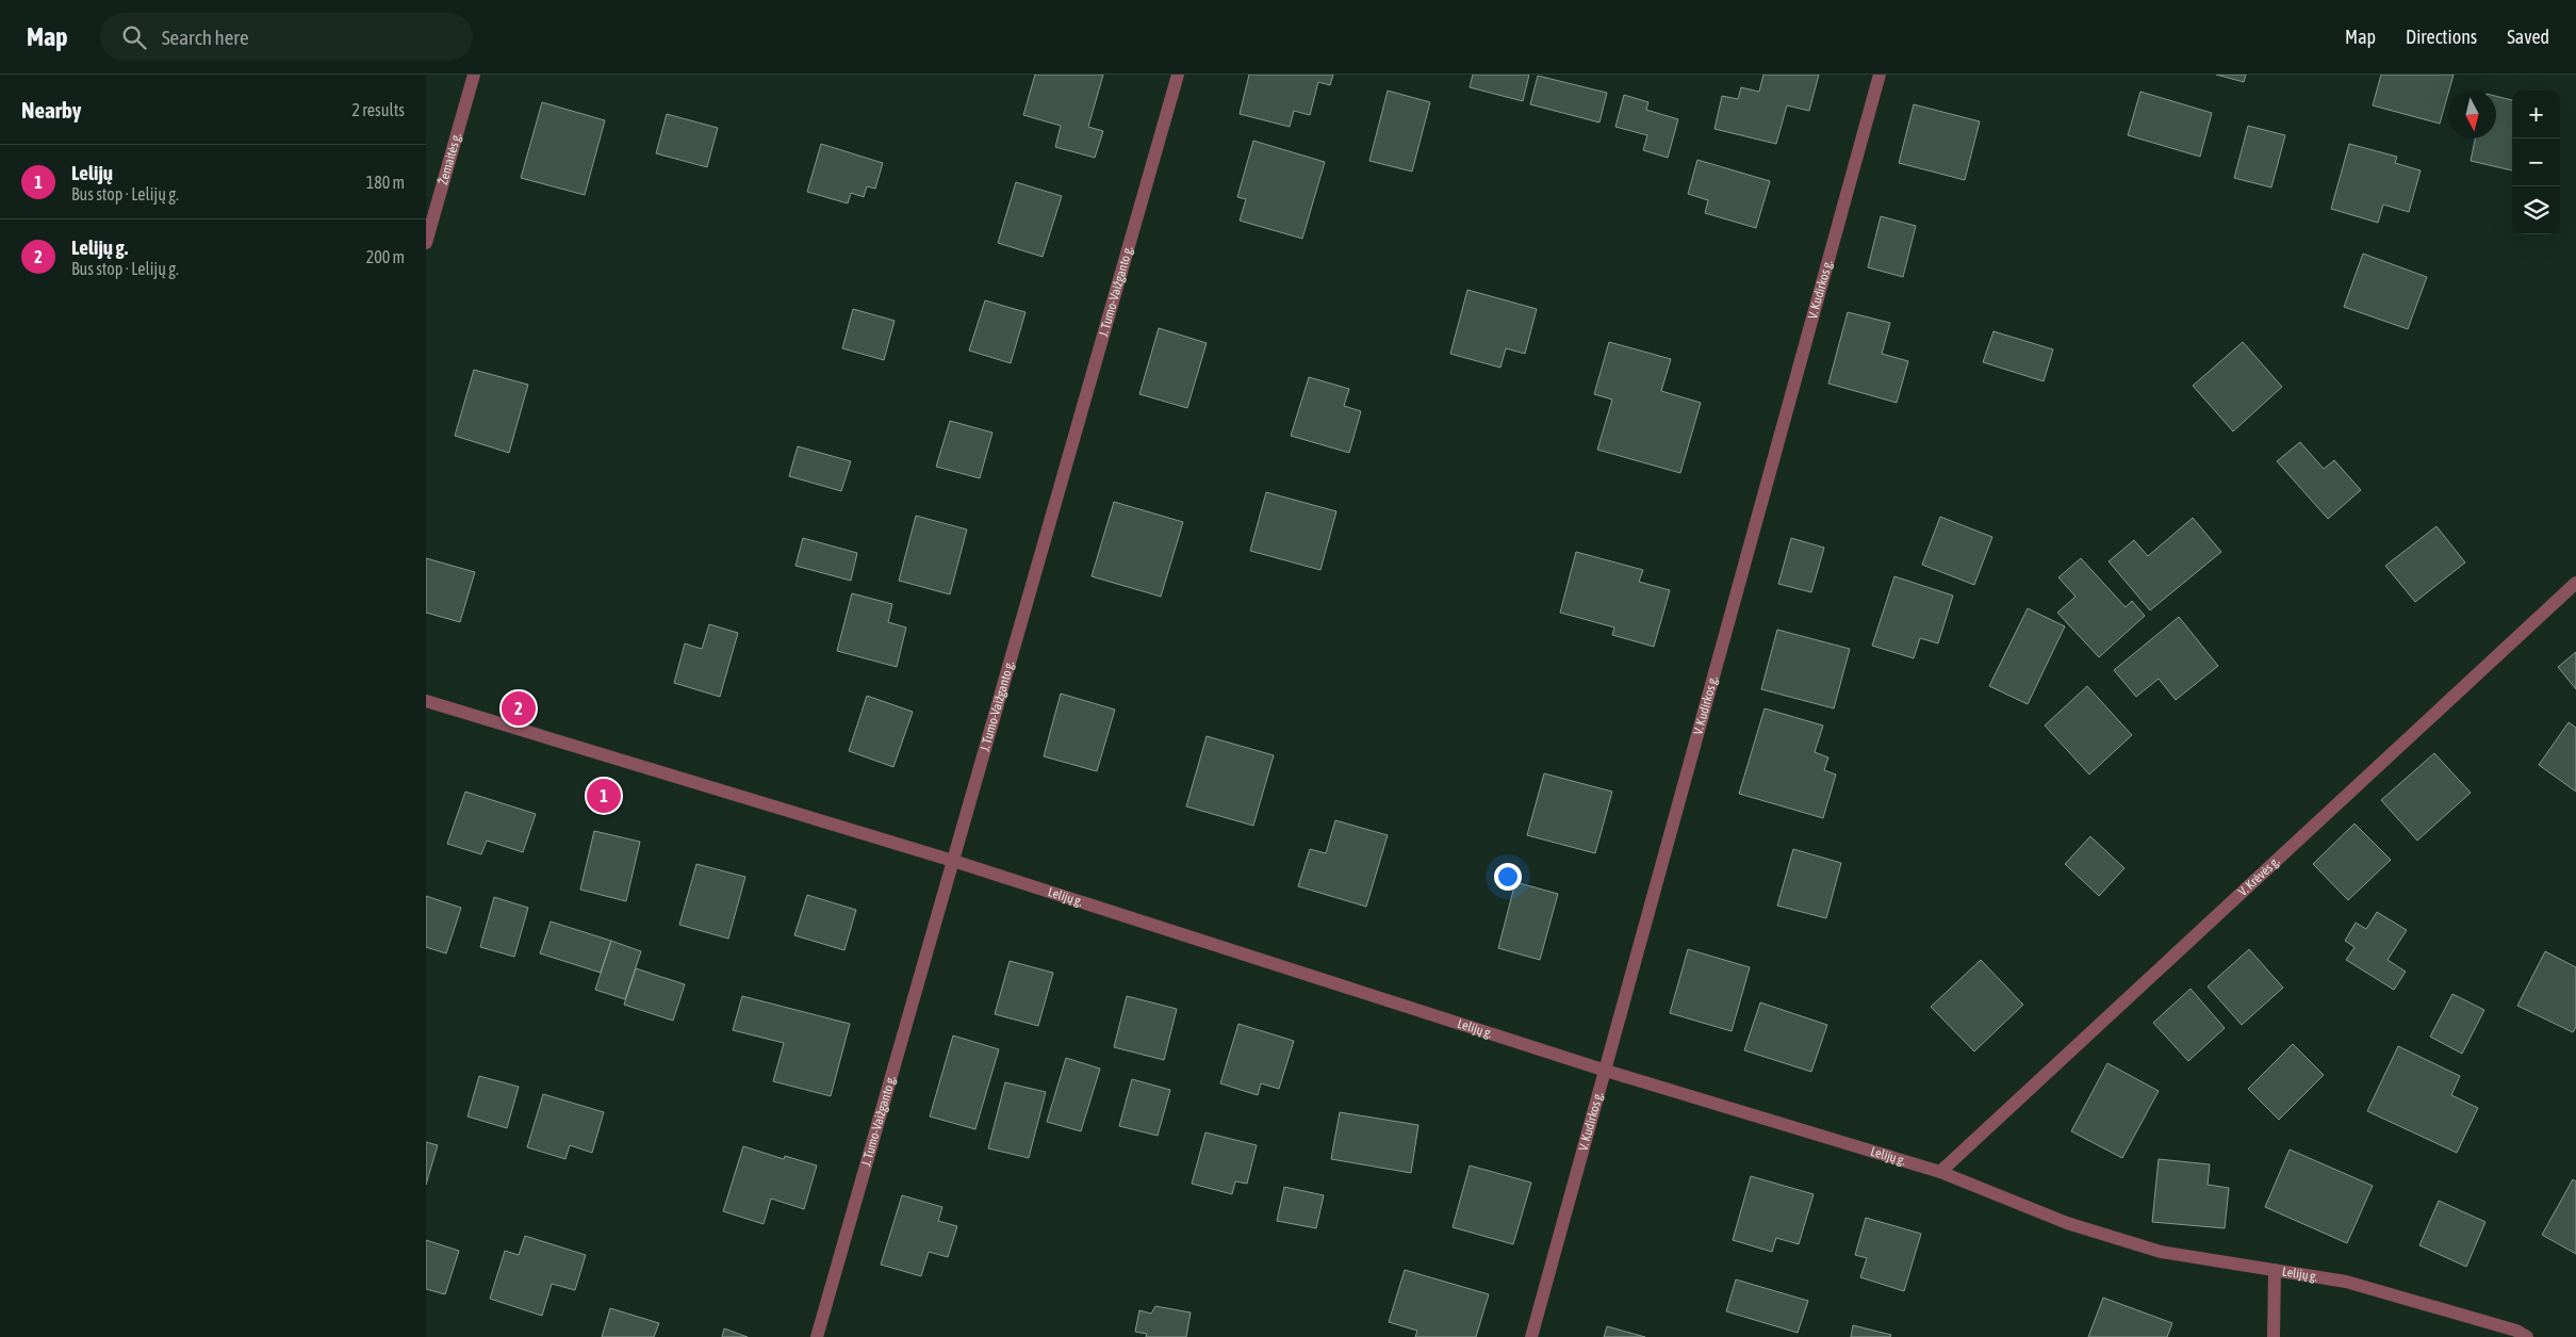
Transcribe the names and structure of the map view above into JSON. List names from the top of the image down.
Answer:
{
  "streets": {
    "street": [
      "Žemaitės g.",
      "V. Kudirkos g.",
      "J. Tumo-Vaižganto g.",
      "V. Krėvės g.",
      "Lelijų g."
    ]
  },
  "crossings": [
    ["V. Kudirkos g.", "Lelijų g."],
    ["J. Tumo-Vaižganto g.", "Lelijų g."],
    ["V. Krėvės g.", "Lelijų g."]
  ],
  "north": "bottom",
  "page": {
    "header": "Map",
    "search": "Search here",
    "nav": ["Map", "Directions", "Saved"],
    "heading": ["Nearby", "2 results"],
    "map_buttons": ["+", "−"],
    "list": [
      {
        "mark": "1",
        "name": "Lelijų",
        "note": "Bus stop · Lelijų g.",
        "value": "180 m"
      },
      {
        "mark": "2",
        "name": "Lelijų g.",
        "note": "Bus stop · Lelijų g.",
        "value": "200 m"
      }
    ],
    "pins": ["2", "1"]
  }
}
